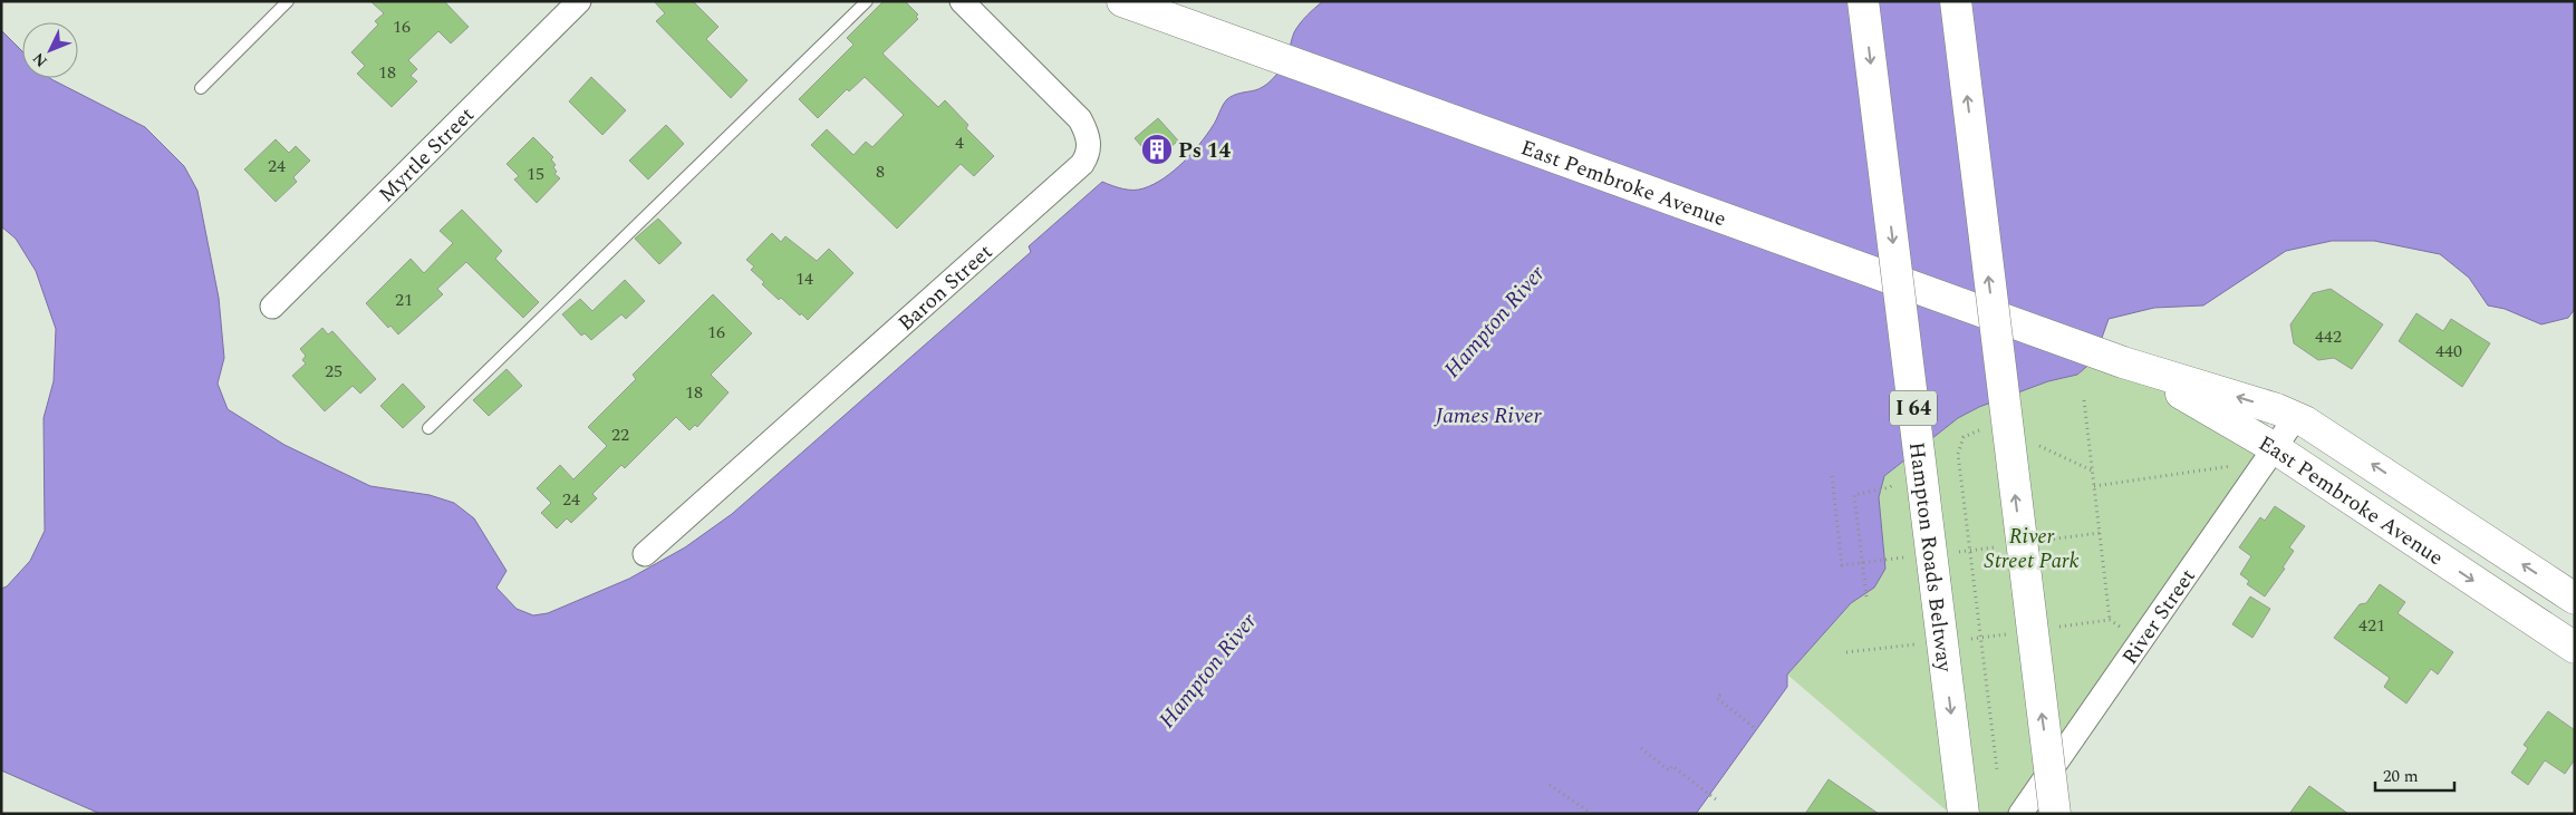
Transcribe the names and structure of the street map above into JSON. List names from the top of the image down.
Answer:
{
  "streets": {
    "main road": ["East Pembroke Avenue", "I 64", "Hampton Roads Beltway"],
    "street": ["Myrtle Street", "Baron Street", "River Street"]
  },
  "crossings": [
    ["East Pembroke Avenue", "River Street"]
  ],
  "water": ["Hampton River", "James River"],
  "parks": ["River Street Park"],
  "places": {
    "building": ["Ps 14"]
  },
  "house_numbers": [
    "16",
    "18",
    "4",
    "24",
    "8",
    "15",
    "14",
    "21",
    "16",
    "442",
    "440",
    "25",
    "18",
    "22",
    "24",
    "421"
  ],
  "scale_bar": "20 m",
  "north": "bottom left"
}
